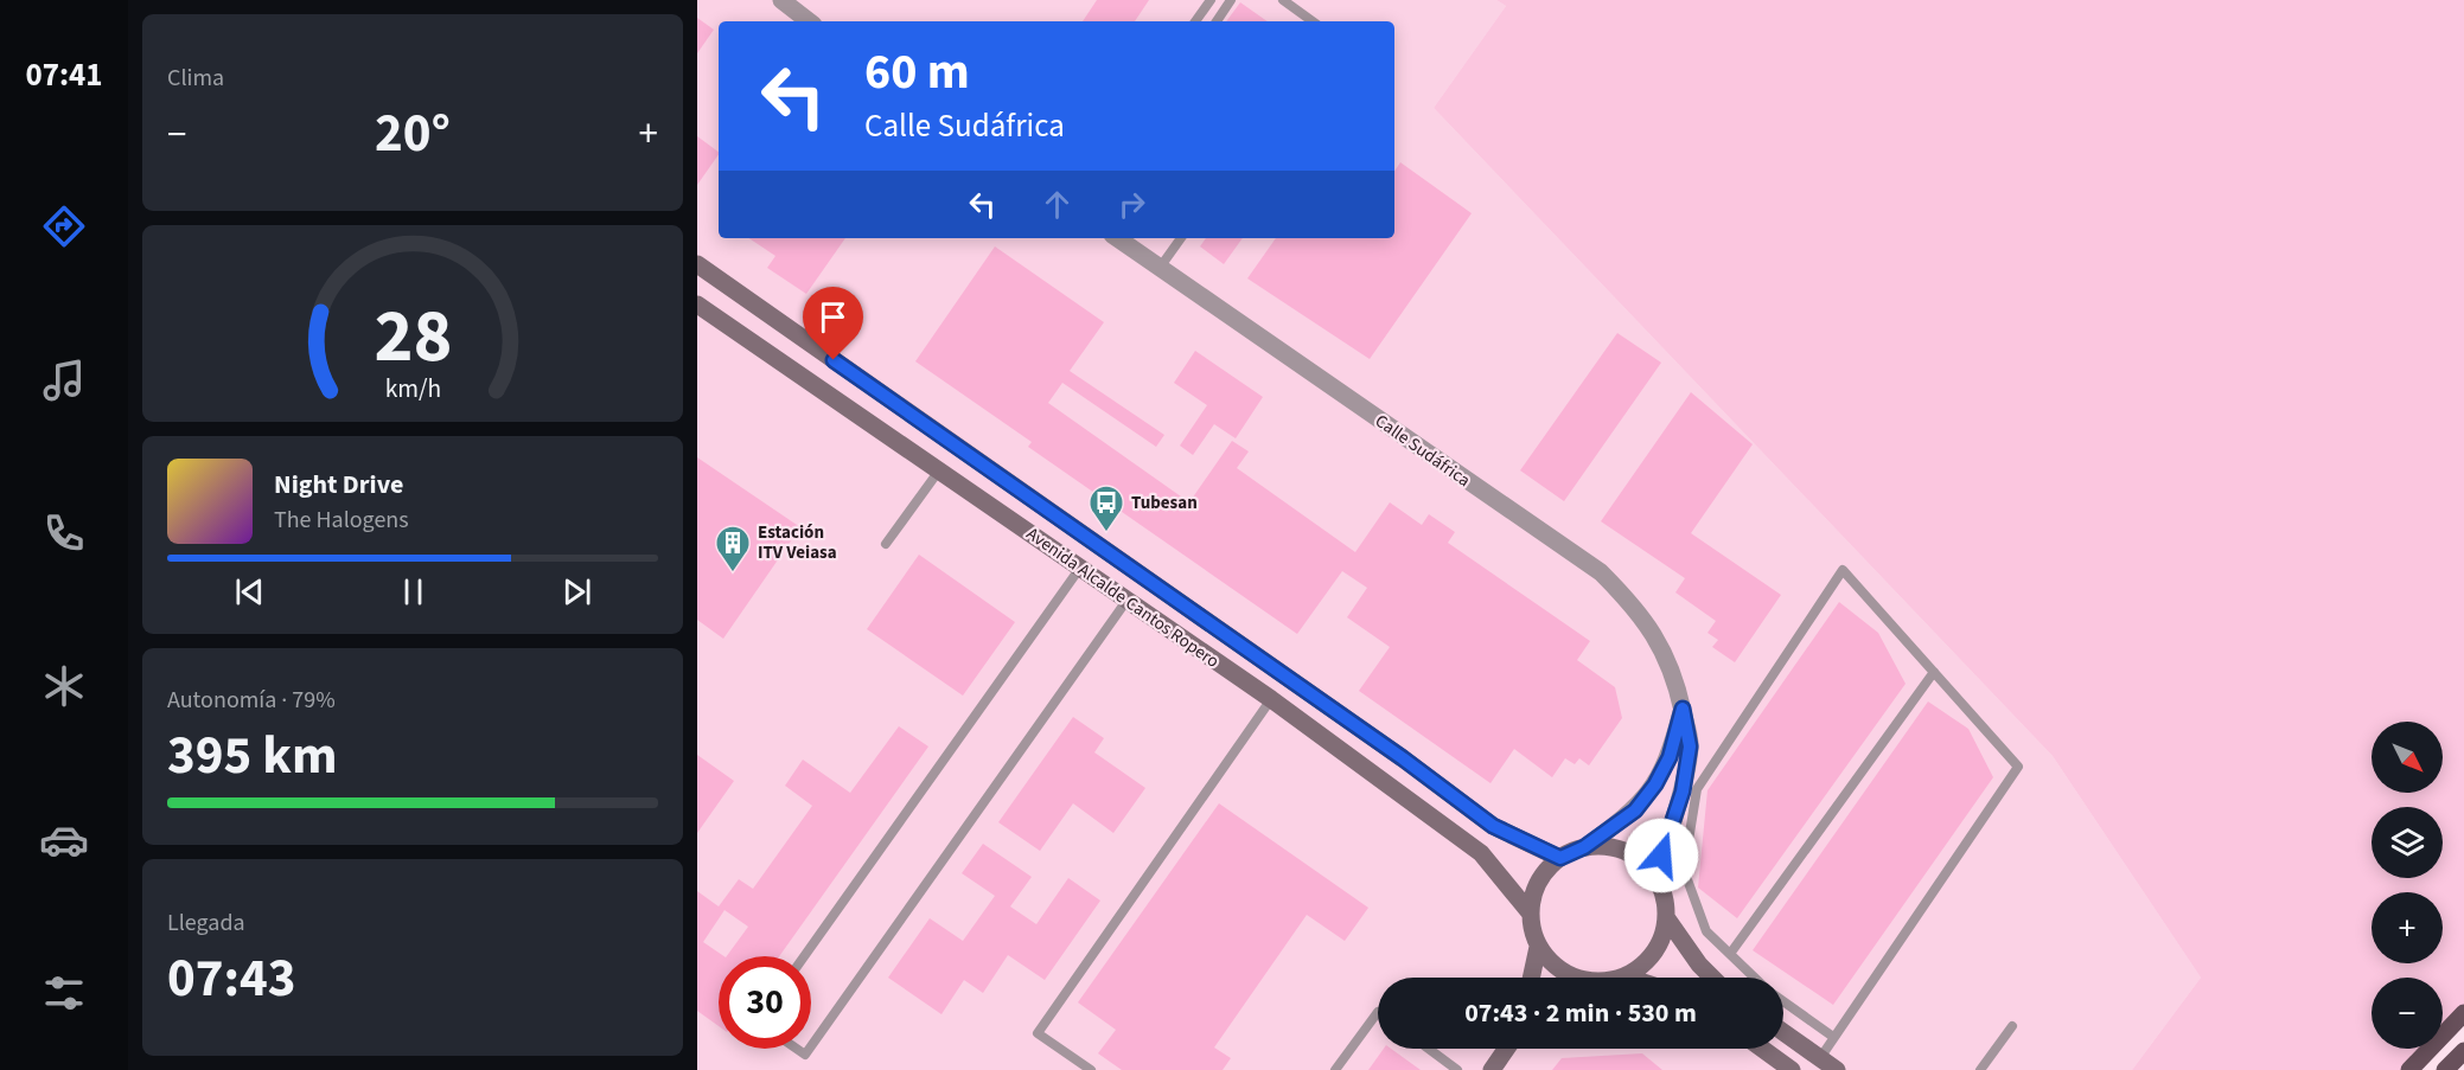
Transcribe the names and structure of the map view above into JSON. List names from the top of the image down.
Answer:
{
  "streets": {
    "main road": ["Avenida Alcalde Cantos Ropero"],
    "street": ["Calle Sudáfrica"]
  },
  "places": {
    "bus stop": ["Tubesan"],
    "building": ["Estación ITV Veiasa"]
  },
  "north": "bottom right",
  "page": {
    "tabs": "07:41",
    "tile": [
      "Clima",
      ["Autonomía · 79%", "395 km"],
      ["Llegada", "07:43"]
    ],
    "turn": ["60 m", "Calle Sudáfrica"],
    "heat": ["−", "20°", "+"],
    "song": ["Night Drive", "The Halogens"],
    "map_buttons": ["+", "−"],
    "limit": "30",
    "trip": "07:43 · 2 min · 530 m",
    "gauge": ["28", "km/h"]
  }
}
